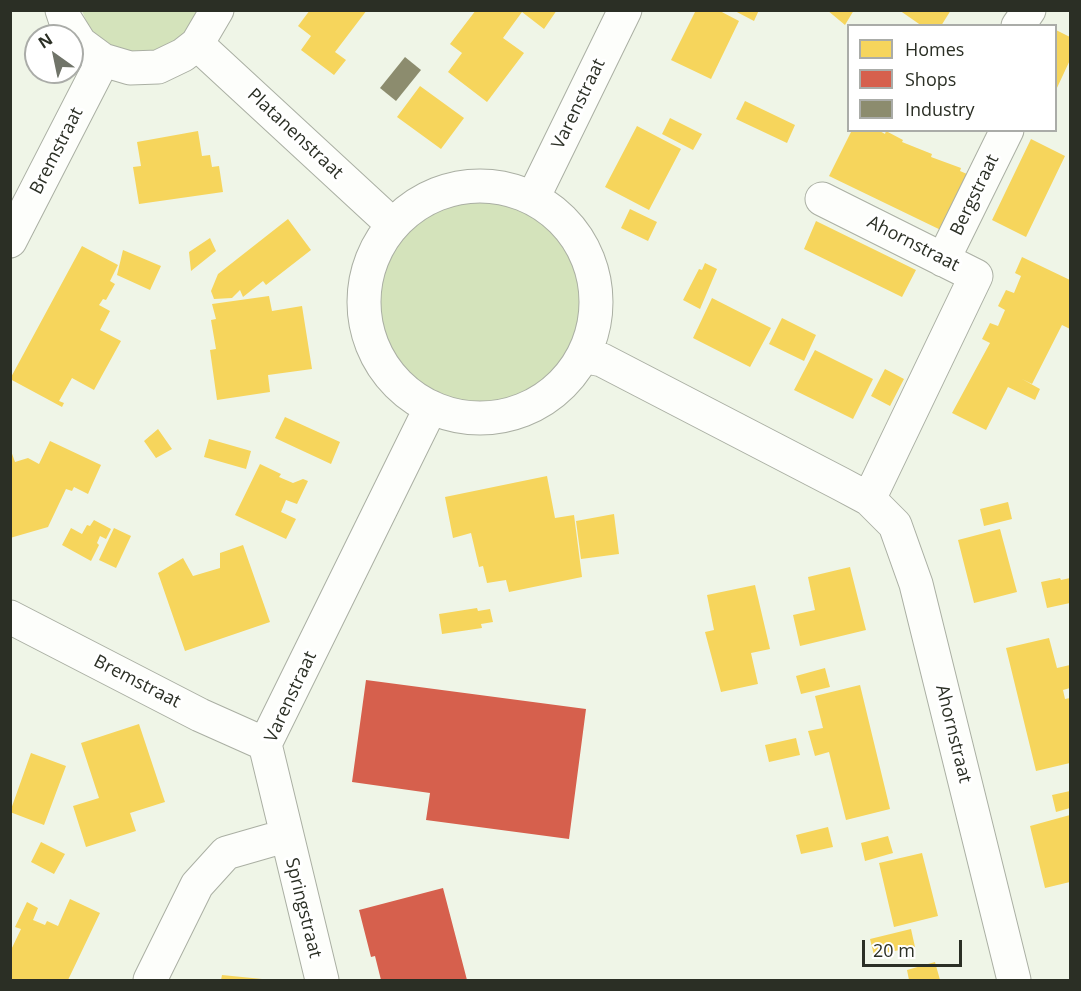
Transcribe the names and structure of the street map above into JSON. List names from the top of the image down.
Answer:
{
  "streets": {
    "street": [
      "Varenstraat",
      "Platanenstraat",
      "Bremstraat",
      "Bergstraat",
      "Ahornstraat",
      "Springstraat"
    ]
  },
  "crossings": [
    ["Varenstraat", "Bremstraat"],
    ["Varenstraat", "Springstraat"],
    ["Bergstraat", "Ahornstraat"]
  ],
  "legend": ["Homes", "Shops", "Industry"],
  "scale_bar": "20 m",
  "north": "top left"
}
